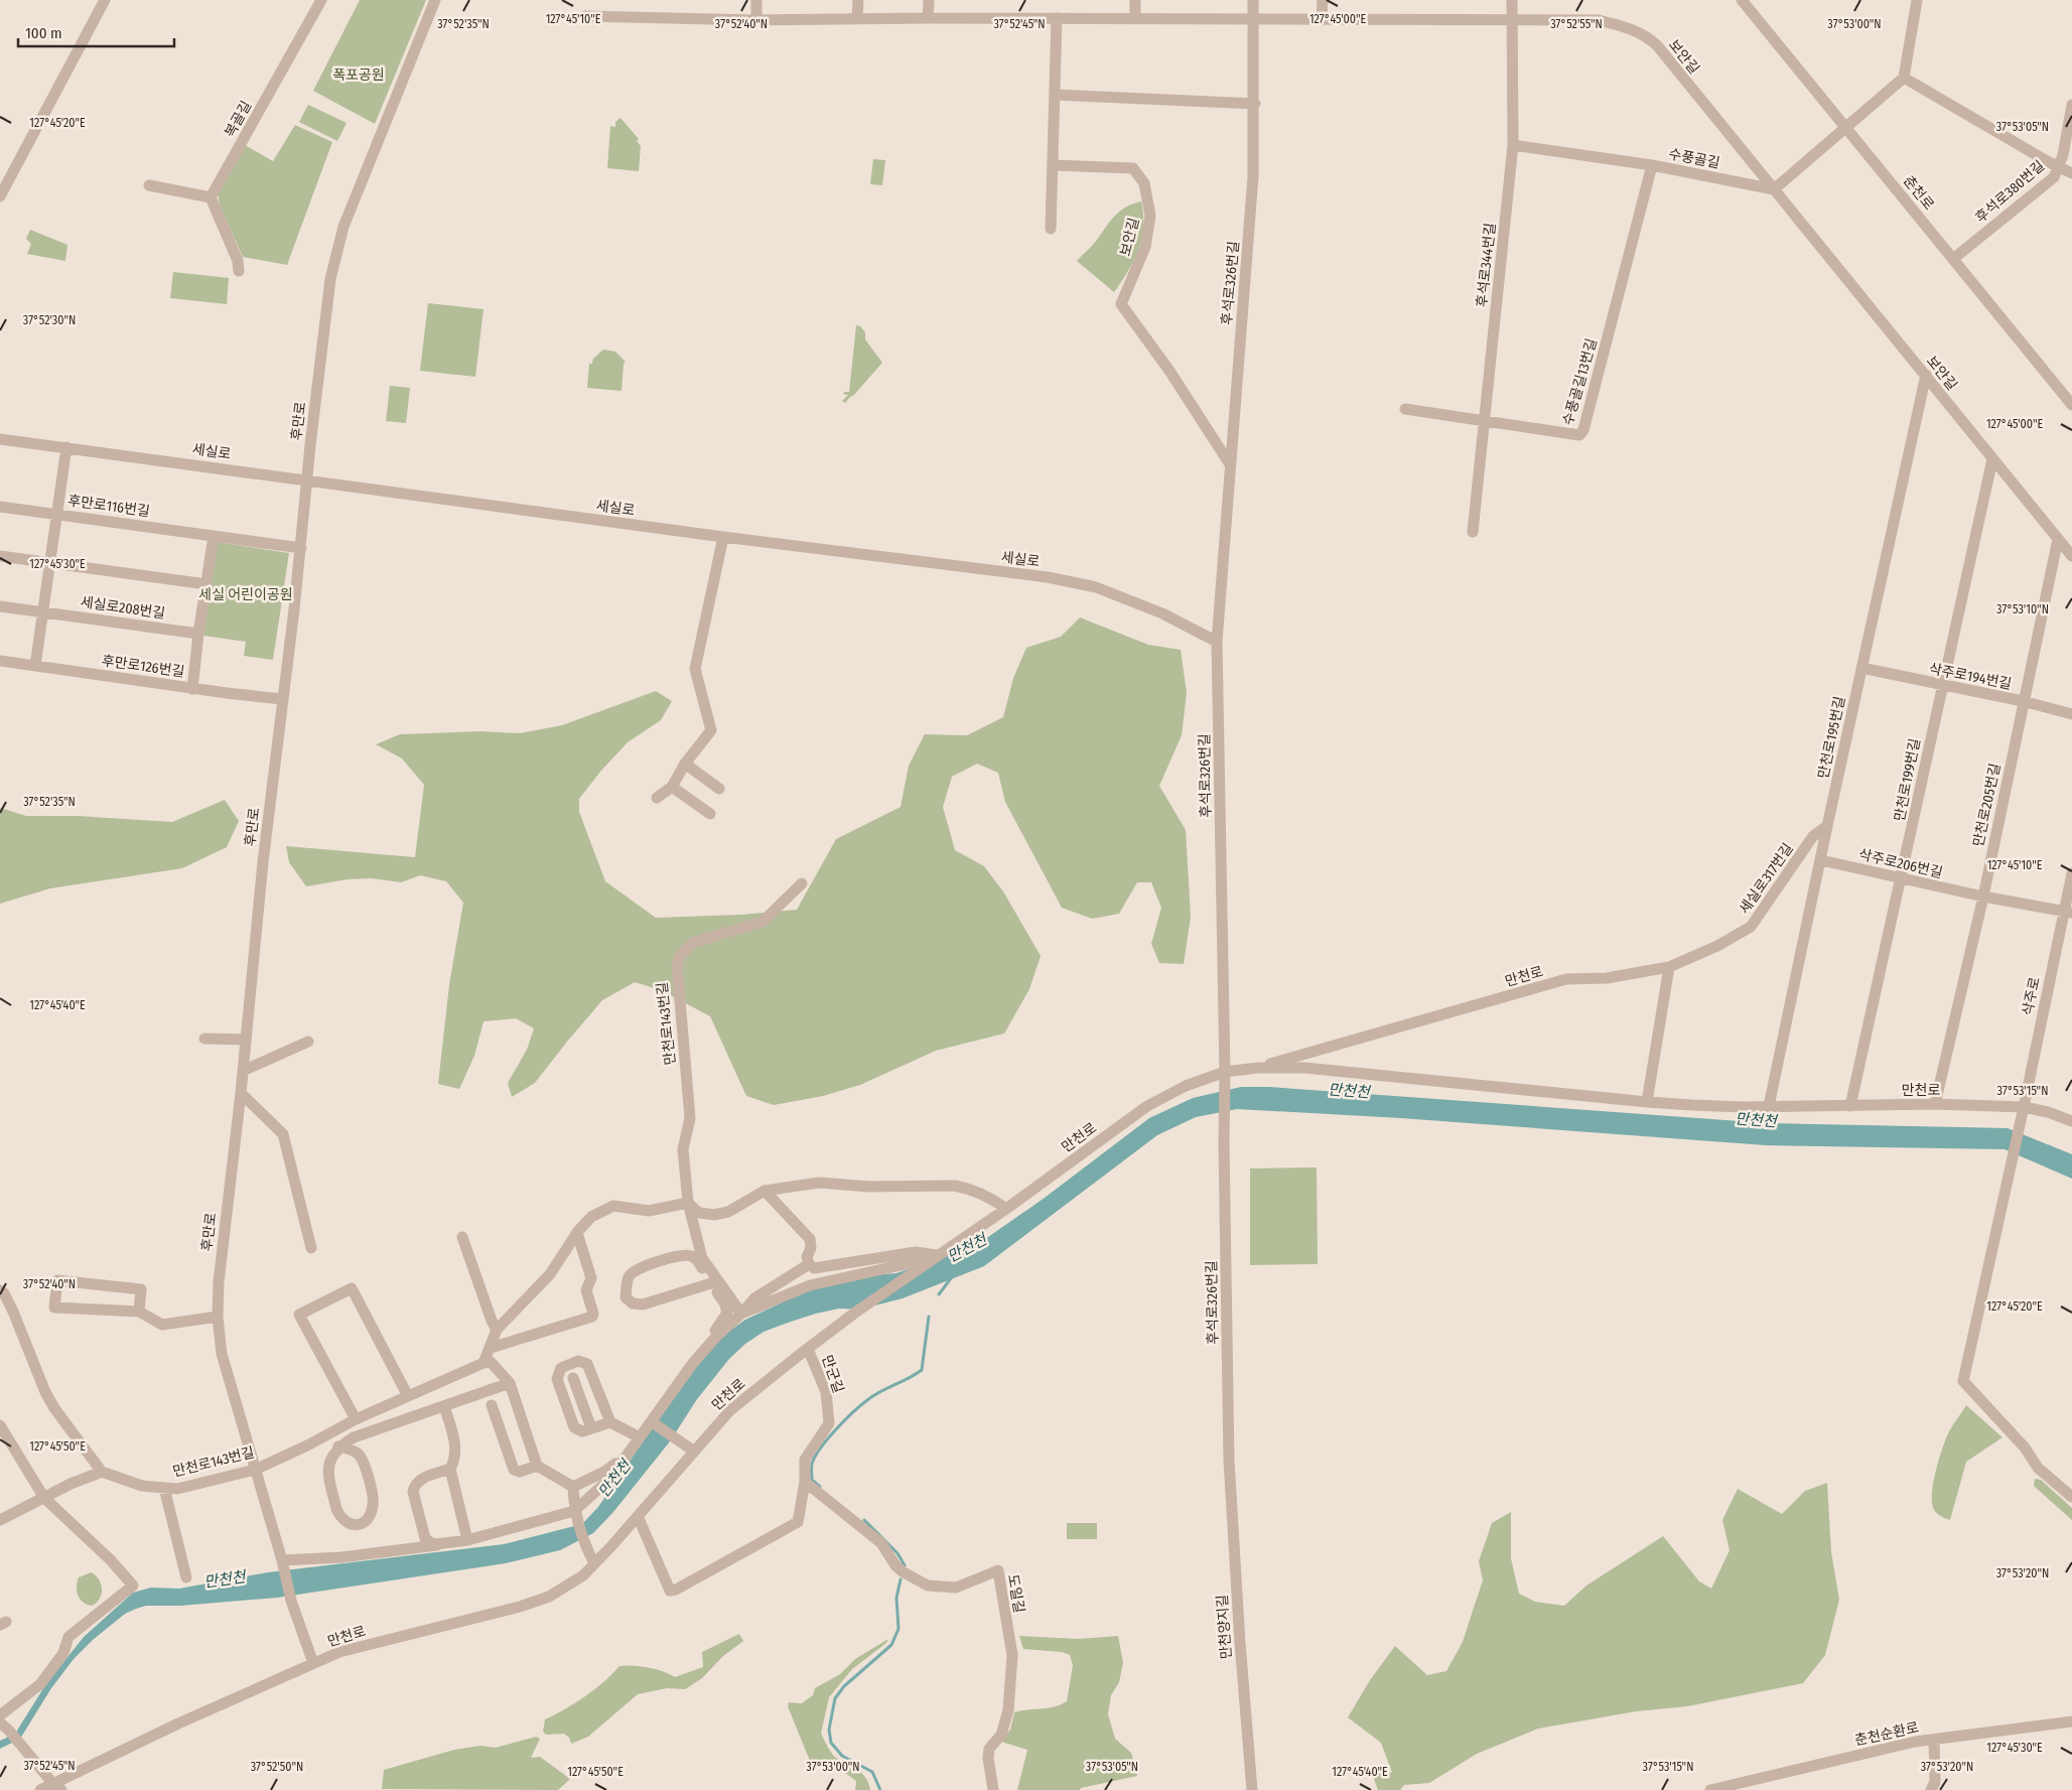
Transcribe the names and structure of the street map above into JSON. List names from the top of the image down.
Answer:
{
  "streets": {
    "street": [
      "보안길",
      "복골길",
      "수풍골길",
      "후석로380번길",
      "춘천로",
      "후석로344번길",
      "후석로326번길",
      "수풍골길13번길",
      "후만로",
      "세실로",
      "후만로116번길",
      "세실로208번길",
      "후만로126번길",
      "삭주로194번길",
      "만천로195번길",
      "만천로199번길",
      "만천로205번길",
      "삭주로206번길",
      "세실로317번길",
      "만천로",
      "삭주로",
      "만천로143번길",
      "만군길",
      "도일길",
      "만천양지길",
      "춘천순환로"
    ]
  },
  "crossings": [
    ["보안길", "수풍골길"],
    ["보안길", "후석로344번길"],
    ["보안길", "후석로326번길"],
    ["보안길", "만천로195번길"],
    ["보안길", "만천로199번길"],
    ["보안길", "만천로205번길"],
    ["수풍골길", "후석로344번길"],
    ["수풍골길", "수풍골길13번길"],
    ["후석로380번길", "춘천로"],
    ["후석로344번길", "수풍골길13번길"],
    ["후석로326번길", "세실로"],
    ["후석로326번길", "만천로"],
    ["후석로326번길", "만천양지길"],
    ["후만로", "세실로"],
    ["후만로", "후만로116번길"],
    ["후만로", "후만로126번길"],
    ["후만로", "만천로"],
    ["후만로", "만천로143번길"],
    ["삭주로194번길", "만천로195번길"],
    ["삭주로194번길", "만천로199번길"],
    ["삭주로194번길", "만천로205번길"],
    ["만천로195번길", "삭주로206번길"],
    ["만천로195번길", "세실로317번길"],
    ["만천로195번길", "만천로"],
    ["만천로199번길", "삭주로206번길"],
    ["만천로199번길", "만천로"],
    ["만천로205번길", "삭주로206번길"],
    ["만천로205번길", "만천로"],
    ["삭주로206번길", "삭주로"],
    ["세실로317번길", "만천로"],
    ["만천로", "삭주로"],
    ["만천로", "만군길"],
    ["만군길", "도일길"]
  ],
  "water": ["만천천"],
  "parks": ["폭포공원", "세실 어린이공원"],
  "scale_bar": "100 m",
  "coordinates": [
    "127°45'10\"E",
    "127°45'00\"E",
    "37°52'35\"N",
    "37°52'40\"N",
    "37°52'45\"N",
    "37°52'55\"N",
    "37°53'00\"N",
    "127°45'20\"E",
    "37°53'05\"N",
    "37°52'30\"N",
    "127°45'30\"E",
    "37°53'10\"N",
    "127°45'40\"E",
    "37°53'15\"N",
    "127°45'50\"E",
    "37°53'20\"N",
    "37°52'50\"N"
  ]
}
